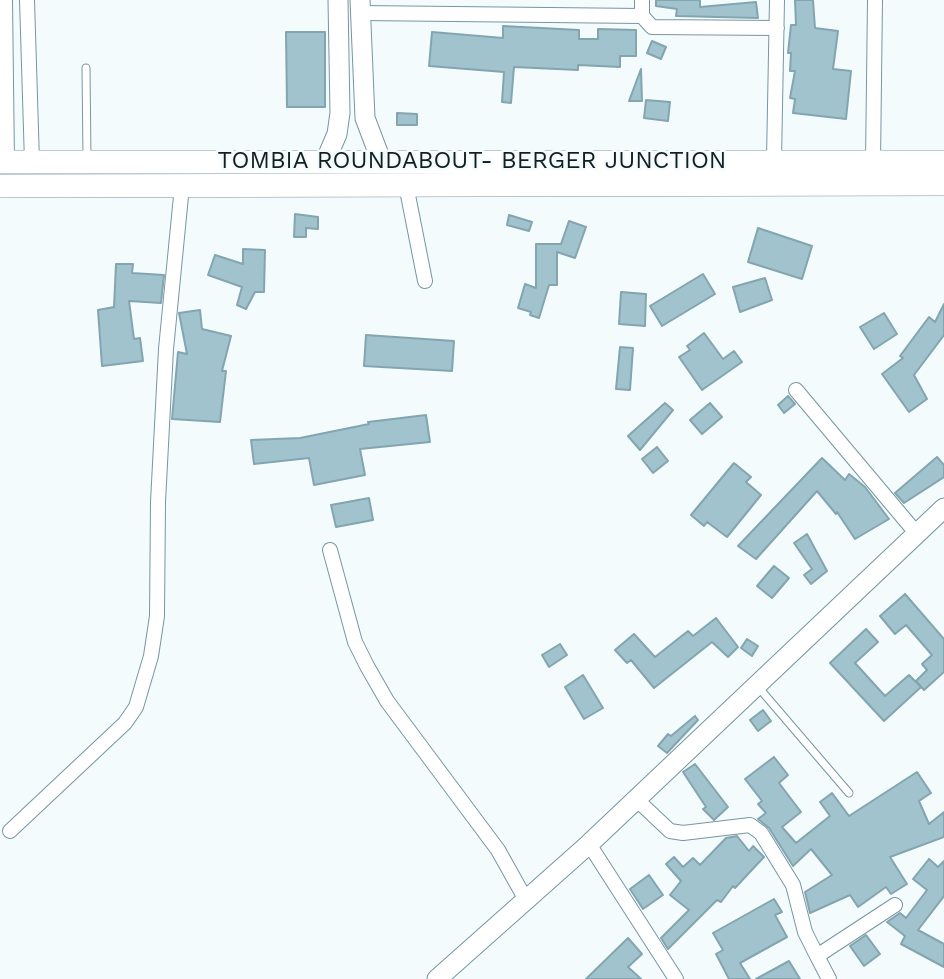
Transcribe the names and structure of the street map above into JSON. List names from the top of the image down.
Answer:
{
  "streets": {
    "main road": ["TOMBIA ROUNDABOUT- BERGER JUNCTION"]
  }
}
